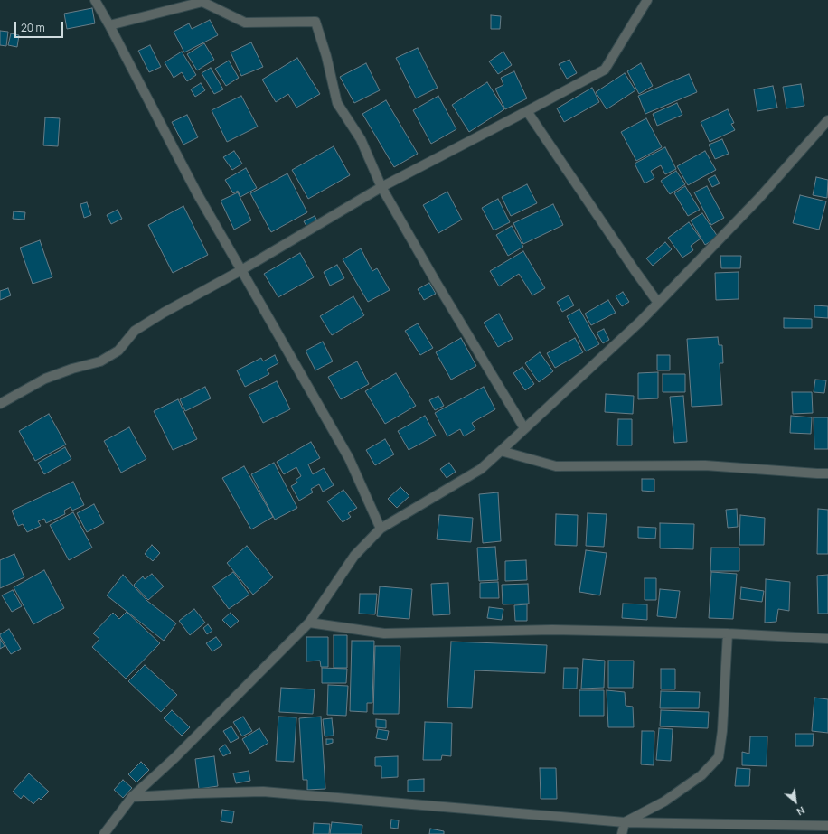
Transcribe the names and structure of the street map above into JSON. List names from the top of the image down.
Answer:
{
  "scale_bar": "20 m",
  "north": "bottom right"
}
